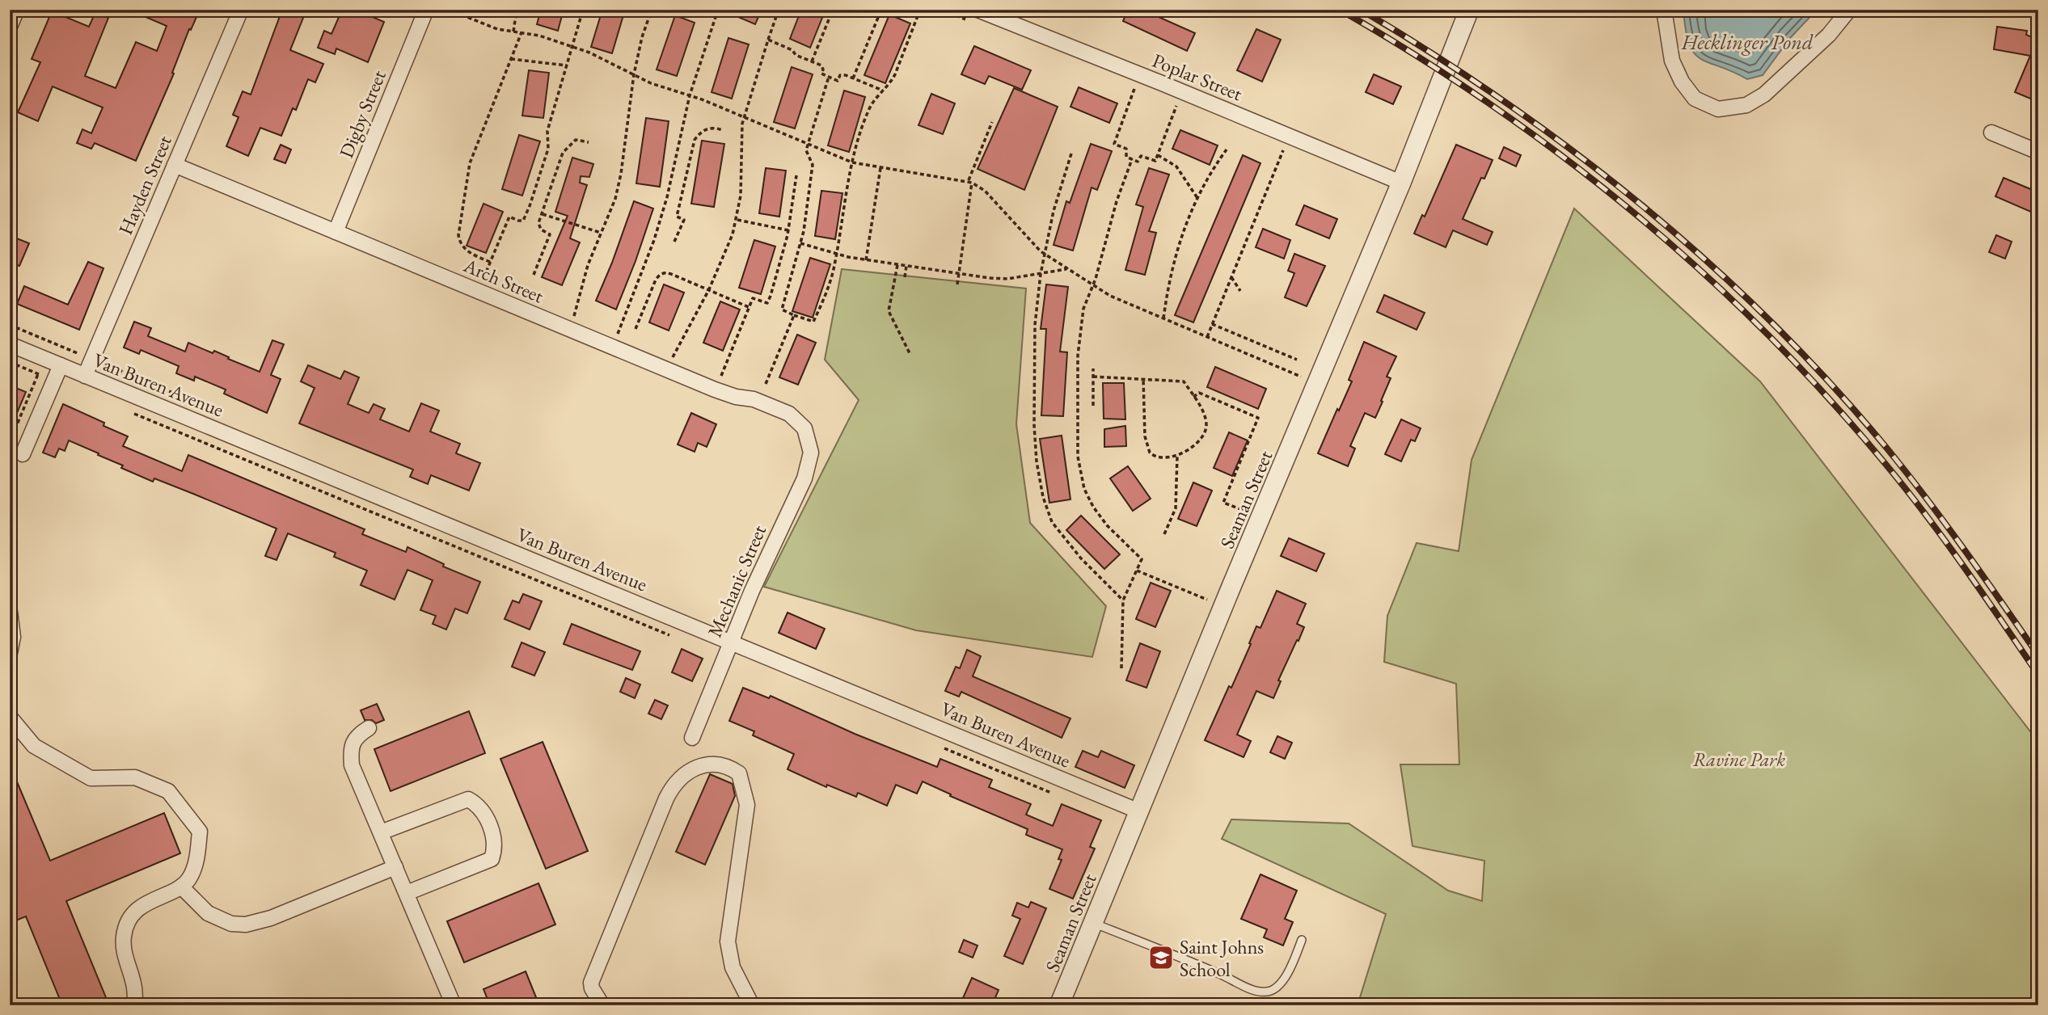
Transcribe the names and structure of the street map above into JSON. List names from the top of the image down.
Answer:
{
  "streets": {
    "street": [
      "Poplar Street",
      "Digby Street",
      "Hayden Street",
      "Arch Street",
      "Van Buren Avenue",
      "Seaman Street",
      "Mechanic Street"
    ]
  },
  "crossings": [
    ["Poplar Street", "Seaman Street"],
    ["Digby Street", "Arch Street"],
    ["Hayden Street", "Arch Street"],
    ["Hayden Street", "Van Buren Avenue"],
    ["Arch Street", "Mechanic Street"],
    ["Van Buren Avenue", "Seaman Street"],
    ["Van Buren Avenue", "Mechanic Street"]
  ],
  "water": ["Hecklinger Pond"],
  "parks": ["Ravine Park"],
  "places": {
    "school or university": ["Saint Johns School"]
  }
}
